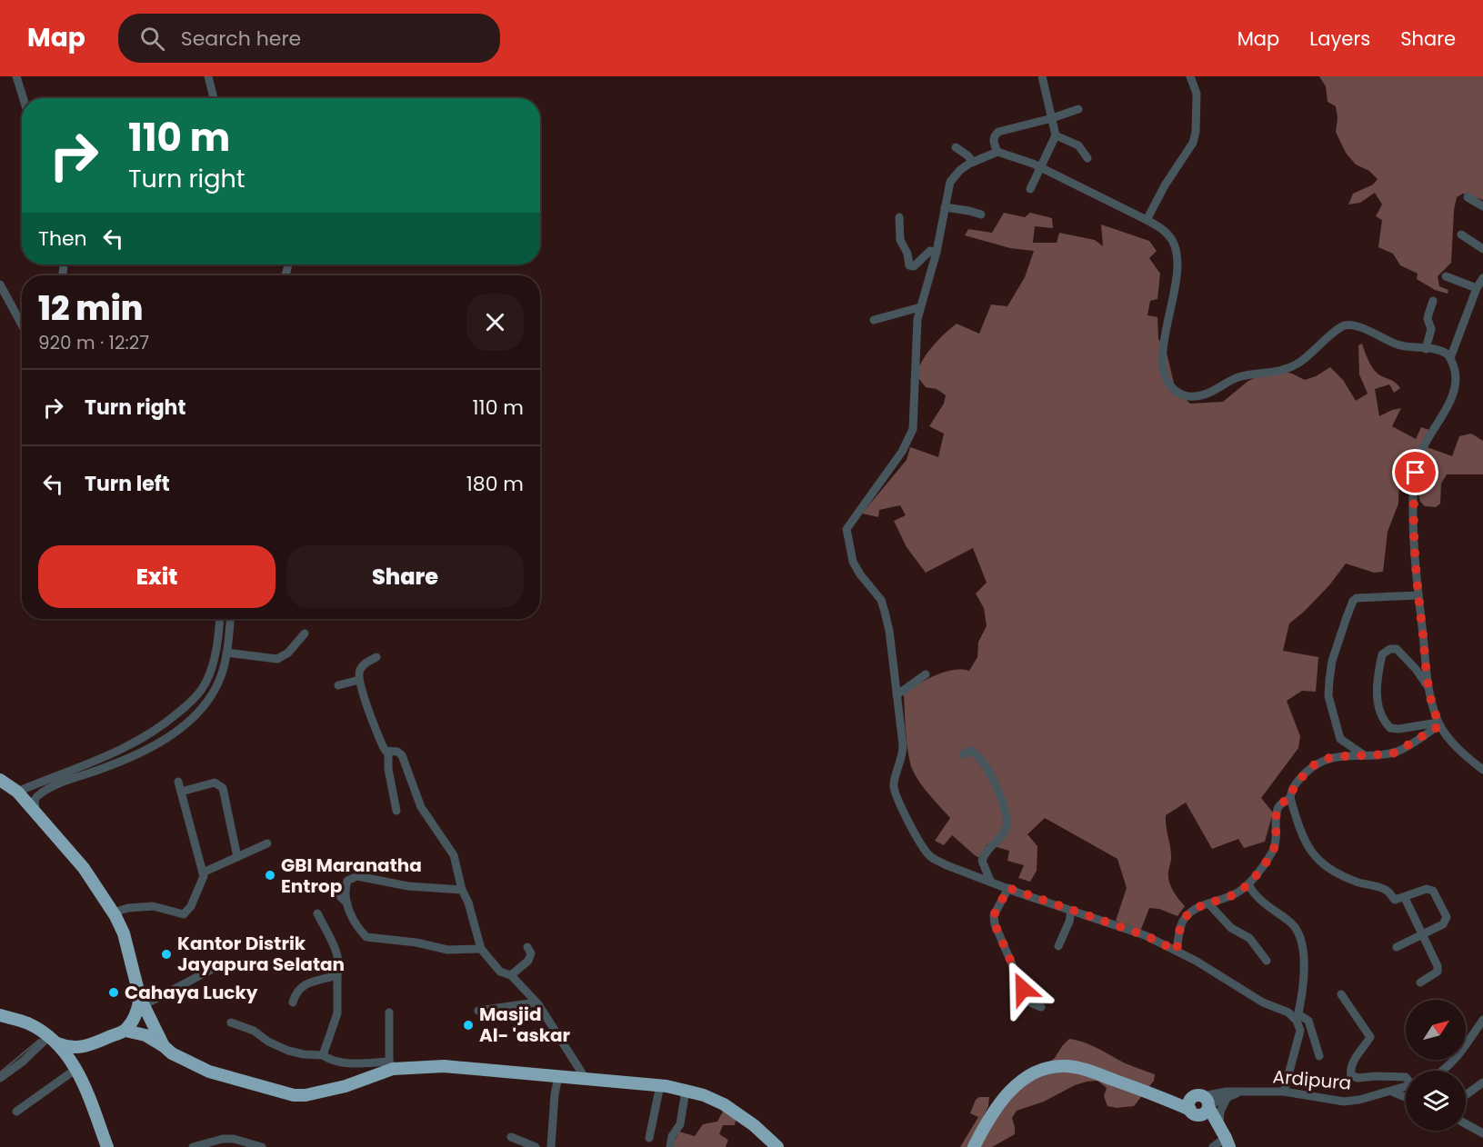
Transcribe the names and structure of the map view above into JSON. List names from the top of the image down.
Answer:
{
  "streets": {
    "street": ["Ardipura"]
  },
  "places": [
    "GBI Maranatha Entrop",
    "Kantor Distrik Jayapura Selatan",
    "Cahaya Lucky",
    "Masjid Al- 'askar"
  ],
  "north": "top right",
  "page": {
    "header": "Map",
    "search": "Search here",
    "nav": ["Map", "Layers", "Share"],
    "turn": ["110 m", "Turn right"],
    "then": "Then",
    "heading": ["12 min", "920 m · 12:27"],
    "list": [
      {
        "name": "Turn right",
        "value": "110 m"
      },
      {
        "name": "Turn left",
        "value": "180 m"
      }
    ],
    "buttons": ["Exit", "Share"]
  }
}
